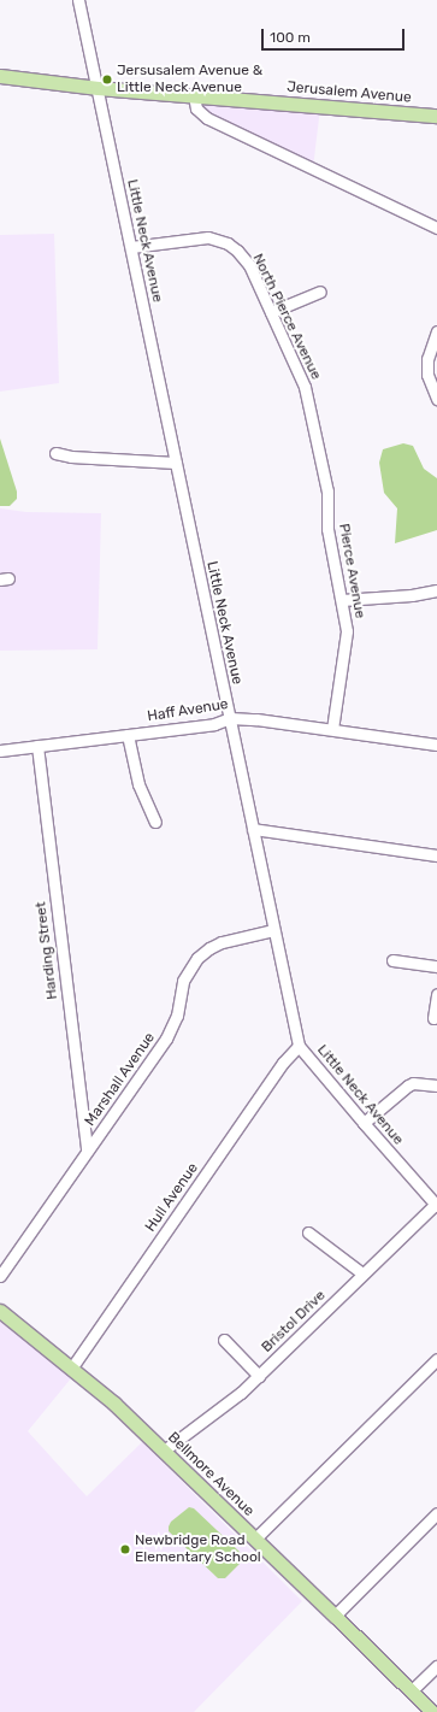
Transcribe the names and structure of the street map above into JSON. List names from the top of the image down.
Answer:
{
  "streets": {
    "main road": ["Jerusalem Avenue", "Bellmore Avenue"],
    "street": [
      "Little Neck Avenue",
      "North Pierce Avenue",
      "Pierce Avenue",
      "Haff Avenue",
      "Harding Street",
      "Marshall Avenue",
      "Hull Avenue",
      "Bristol Drive"
    ]
  },
  "crossings": [
    ["Jerusalem Avenue", "Little Neck Avenue"],
    ["Little Neck Avenue", "North Pierce Avenue"],
    ["Little Neck Avenue", "Haff Avenue"],
    ["Little Neck Avenue", "Marshall Avenue"],
    ["Little Neck Avenue", "Hull Avenue"],
    ["Little Neck Avenue", "Bristol Drive"],
    ["North Pierce Avenue", "Pierce Avenue"],
    ["Pierce Avenue", "Haff Avenue"],
    ["Haff Avenue", "Harding Street"],
    ["Harding Street", "Marshall Avenue"],
    ["Hull Avenue", "Bellmore Avenue"],
    ["Bristol Drive", "Bellmore Avenue"]
  ],
  "places": ["Jersusalem Avenue & Little Neck Avenue", "Newbridge Road Elementary School"],
  "scale_bar": "100 m"
}
